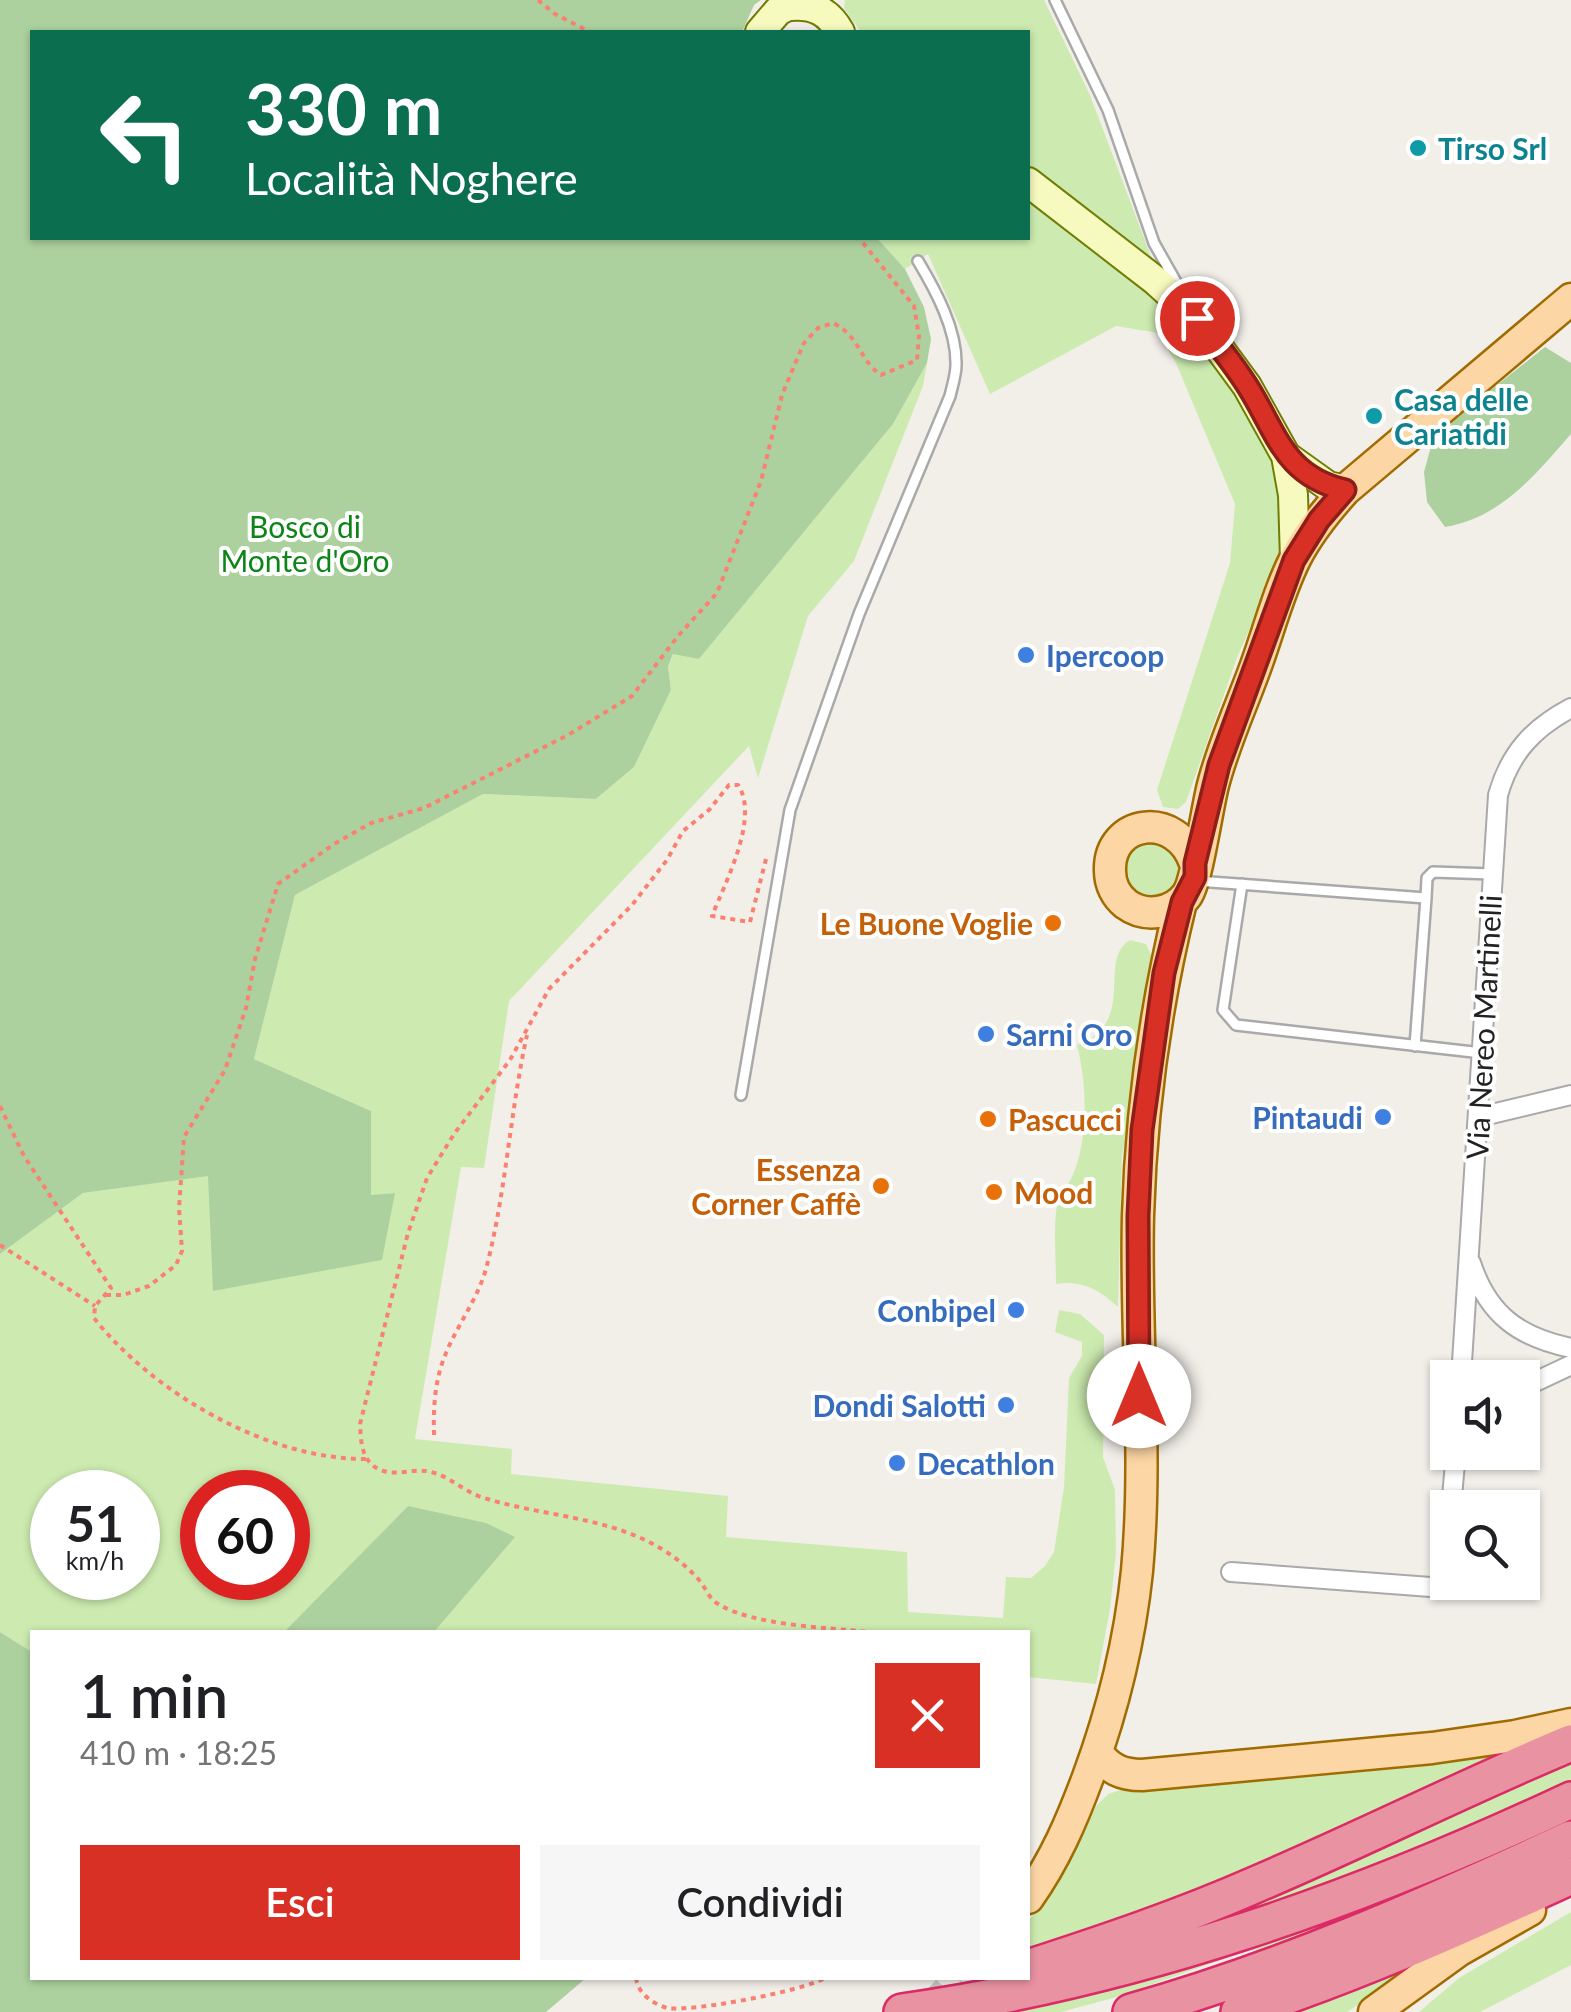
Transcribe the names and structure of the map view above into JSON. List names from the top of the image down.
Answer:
{
  "streets": {
    "street": ["Via Nereo Martinelli"]
  },
  "parks": ["Bosco di Monte d'Oro"],
  "places": [
    "Tirso Srl",
    "Casa delle Cariatidi",
    "Ipercoop",
    "Le Buone Voglie",
    "Sarni Oro",
    "Pintaudi",
    "Pascucci",
    "Essenza Corner Caffè",
    "Mood",
    "Conbipel",
    "Dondi Salotti",
    "Decathlon"
  ],
  "page": {
    "turn": ["330 m", "Località Noghere"],
    "speed": "51 km/h",
    "limit": "60",
    "heading": ["1 min", "410 m · 18:25"],
    "buttons": ["Esci", "Condividi"]
  }
}
